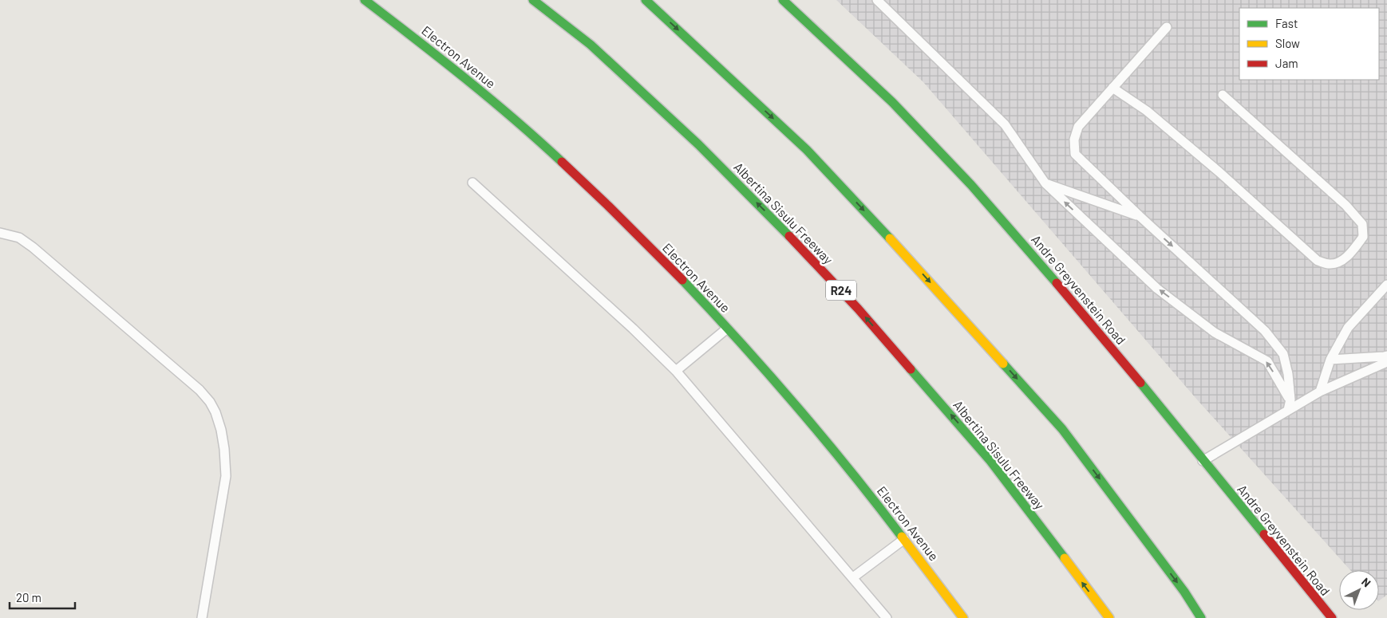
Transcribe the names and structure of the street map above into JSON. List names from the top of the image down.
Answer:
{
  "streets": {
    "main road": [
      "Electron Avenue",
      "Albertina Sisulu Freeway",
      "Andre Greyvenstein Road",
      "R24"
    ]
  },
  "legend": ["Fast", "Slow", "Jam"],
  "scale_bar": "20 m",
  "north": "top right"
}
